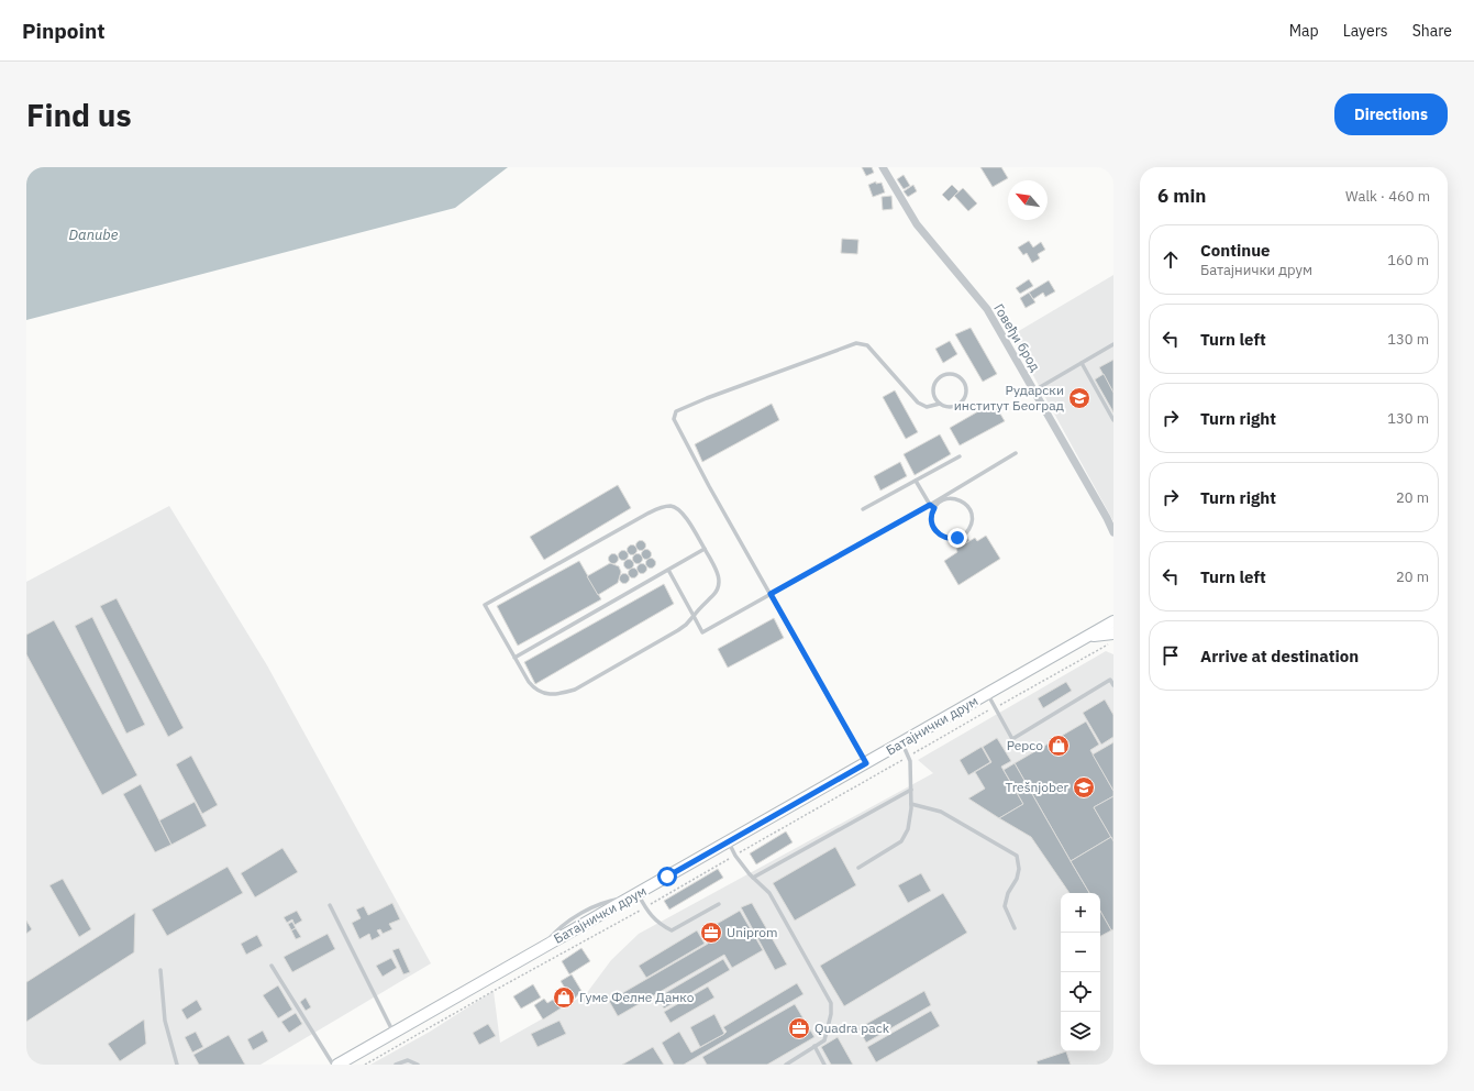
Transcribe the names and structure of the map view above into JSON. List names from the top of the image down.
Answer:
{
  "streets": {
    "main road": ["Батајнички друм"],
    "street": ["Говеђи брод"]
  },
  "water": ["Danube"],
  "places": {
    "school or university": ["Рударски институт Београд", "Trešnjober"],
    "shop": ["Pepco", "Гуме Фелне Данко"],
    "office": ["Uniprom", "Quadra pack"]
  },
  "north": "top left",
  "page": {
    "header": "Pinpoint",
    "nav": ["Map", "Layers", "Share"],
    "buttons": "Directions",
    "title": "Find us",
    "heading": ["6 min", "Walk · 460 m"],
    "list": [
      ["Continue", "Батајнички друм", "160 m"],
      ["Turn left", "130 m"],
      ["Turn right", "130 m"],
      ["Turn right", "20 m"],
      ["Turn left", "20 m"],
      "Arrive at destination"
    ],
    "map_buttons": ["+", "−"]
  }
}
